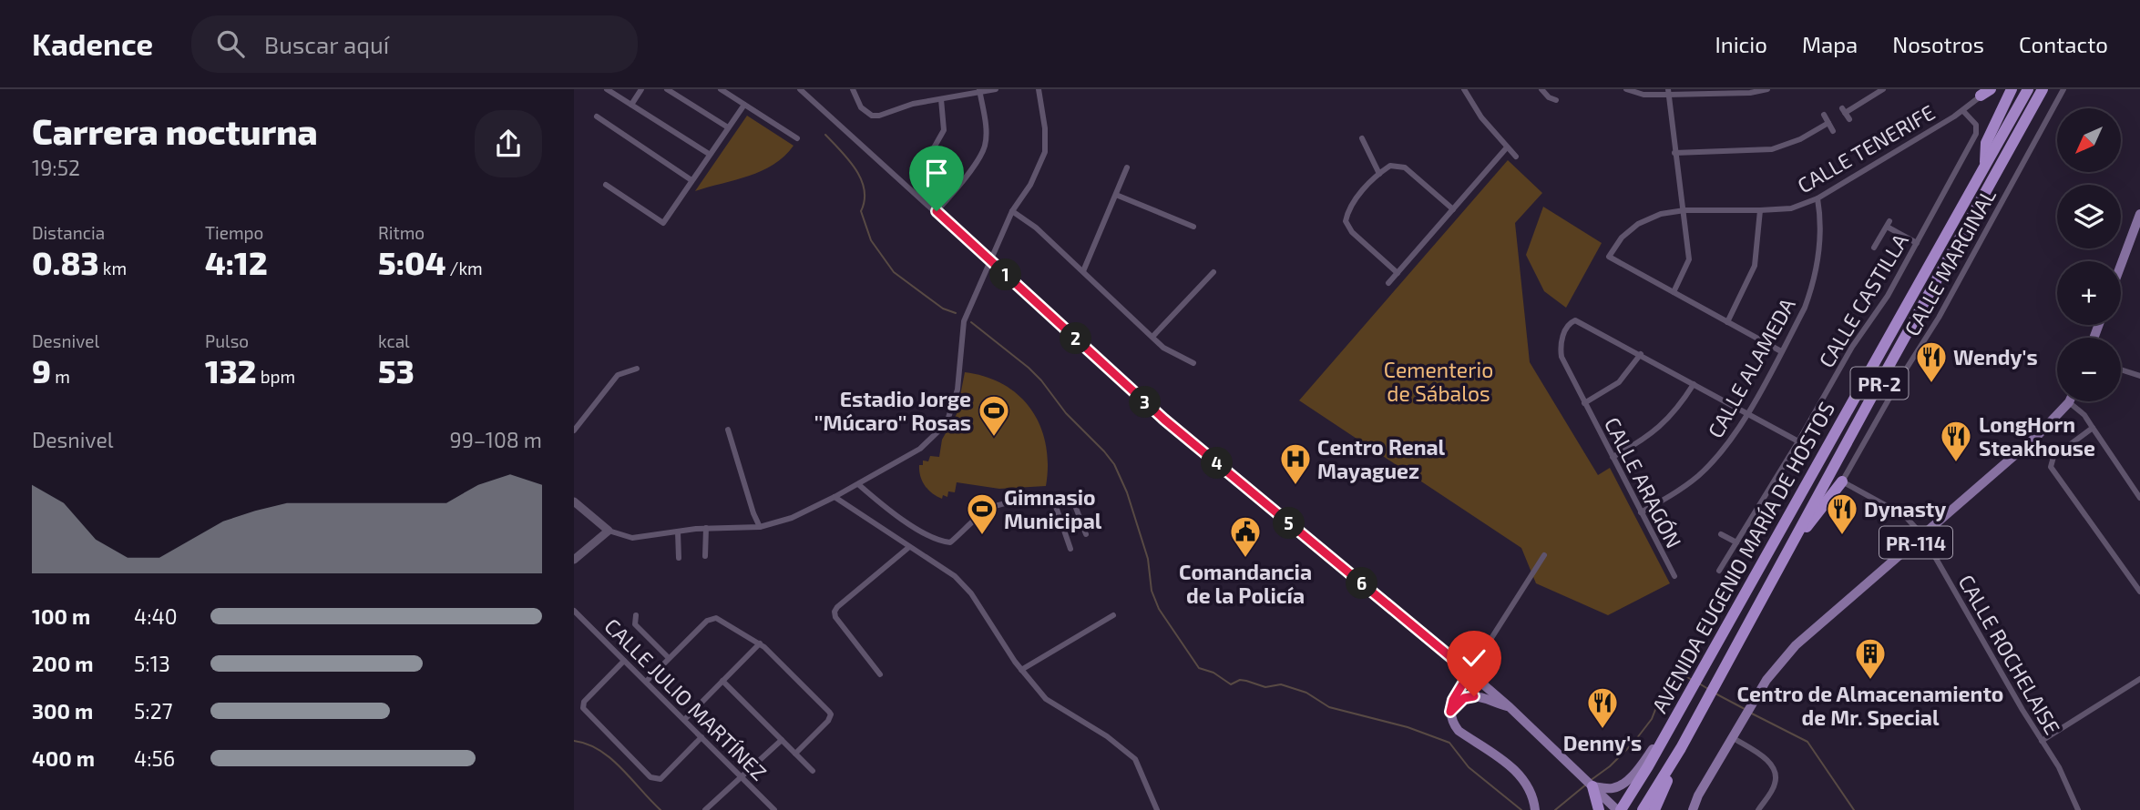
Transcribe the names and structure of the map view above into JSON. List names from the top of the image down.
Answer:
{
  "streets": {
    "highway": ["PR-2", "AVENIDA EUGENIO MARÍA DE HOSTOS"],
    "main road": ["PR-114"],
    "street": [
      "CALLE TENERIFE",
      "CALLE MARGINAL",
      "CALLE CASTILLA",
      "CALLE ALAMEDA",
      "CALLE ARAGÓN",
      "CALLE ROCHELAISE",
      "CALLE JULIO MARTÍNEZ"
    ]
  },
  "crossings": [
    ["CALLE TENERIFE", "CALLE CASTILLA"],
    ["CALLE TENERIFE", "CALLE ALAMEDA"],
    ["CALLE MARGINAL", "CALLE ROCHELAISE"],
    ["CALLE ALAMEDA", "CALLE ARAGÓN"],
    ["PR-114", "CALLE ROCHELAISE"]
  ],
  "parks": ["Cementerio de Sábalos"],
  "places": {
    "restaurant": [
      "Wendy's",
      "LongHorn Steakhouse",
      "Dynasty",
      "Denny's"
    ],
    "sports": ["Estadio Jorge ''Múcaro'' Rosas", "Gimnasio Municipal"],
    "hospital": ["Centro Renal Mayaguez"],
    "public building": ["Comandancia de la Policía"],
    "building": ["Centro de Almacenamiento de Mr. Special"]
  },
  "north": "bottom left",
  "page": {
    "header": "Kadence",
    "search": "Buscar aquí",
    "nav": [
      "Inicio",
      "Mapa",
      "Nosotros",
      "Contacto"
    ],
    "heading": ["Carrera nocturna", "19:52"],
    "map_buttons": ["+", "−"],
    "stats": [
      ["Distancia", "0.83 km"],
      ["Tiempo", "4:12"],
      ["Ritmo", "5:04 /km"],
      ["Desnivel", "9 m"],
      ["Pulso", "132 bpm"],
      ["kcal", "53"]
    ],
    "pins": [
      "1",
      "2",
      "3",
      "4",
      "5",
      "6"
    ],
    "chart": ["Desnivel", "99–108 m"],
    "list": [
      {
        "name": "100 m",
        "note": "4:40"
      },
      {
        "name": "200 m",
        "note": "5:13"
      },
      {
        "name": "300 m",
        "note": "5:27"
      },
      {
        "name": "400 m",
        "note": "4:56"
      }
    ]
  }
}
